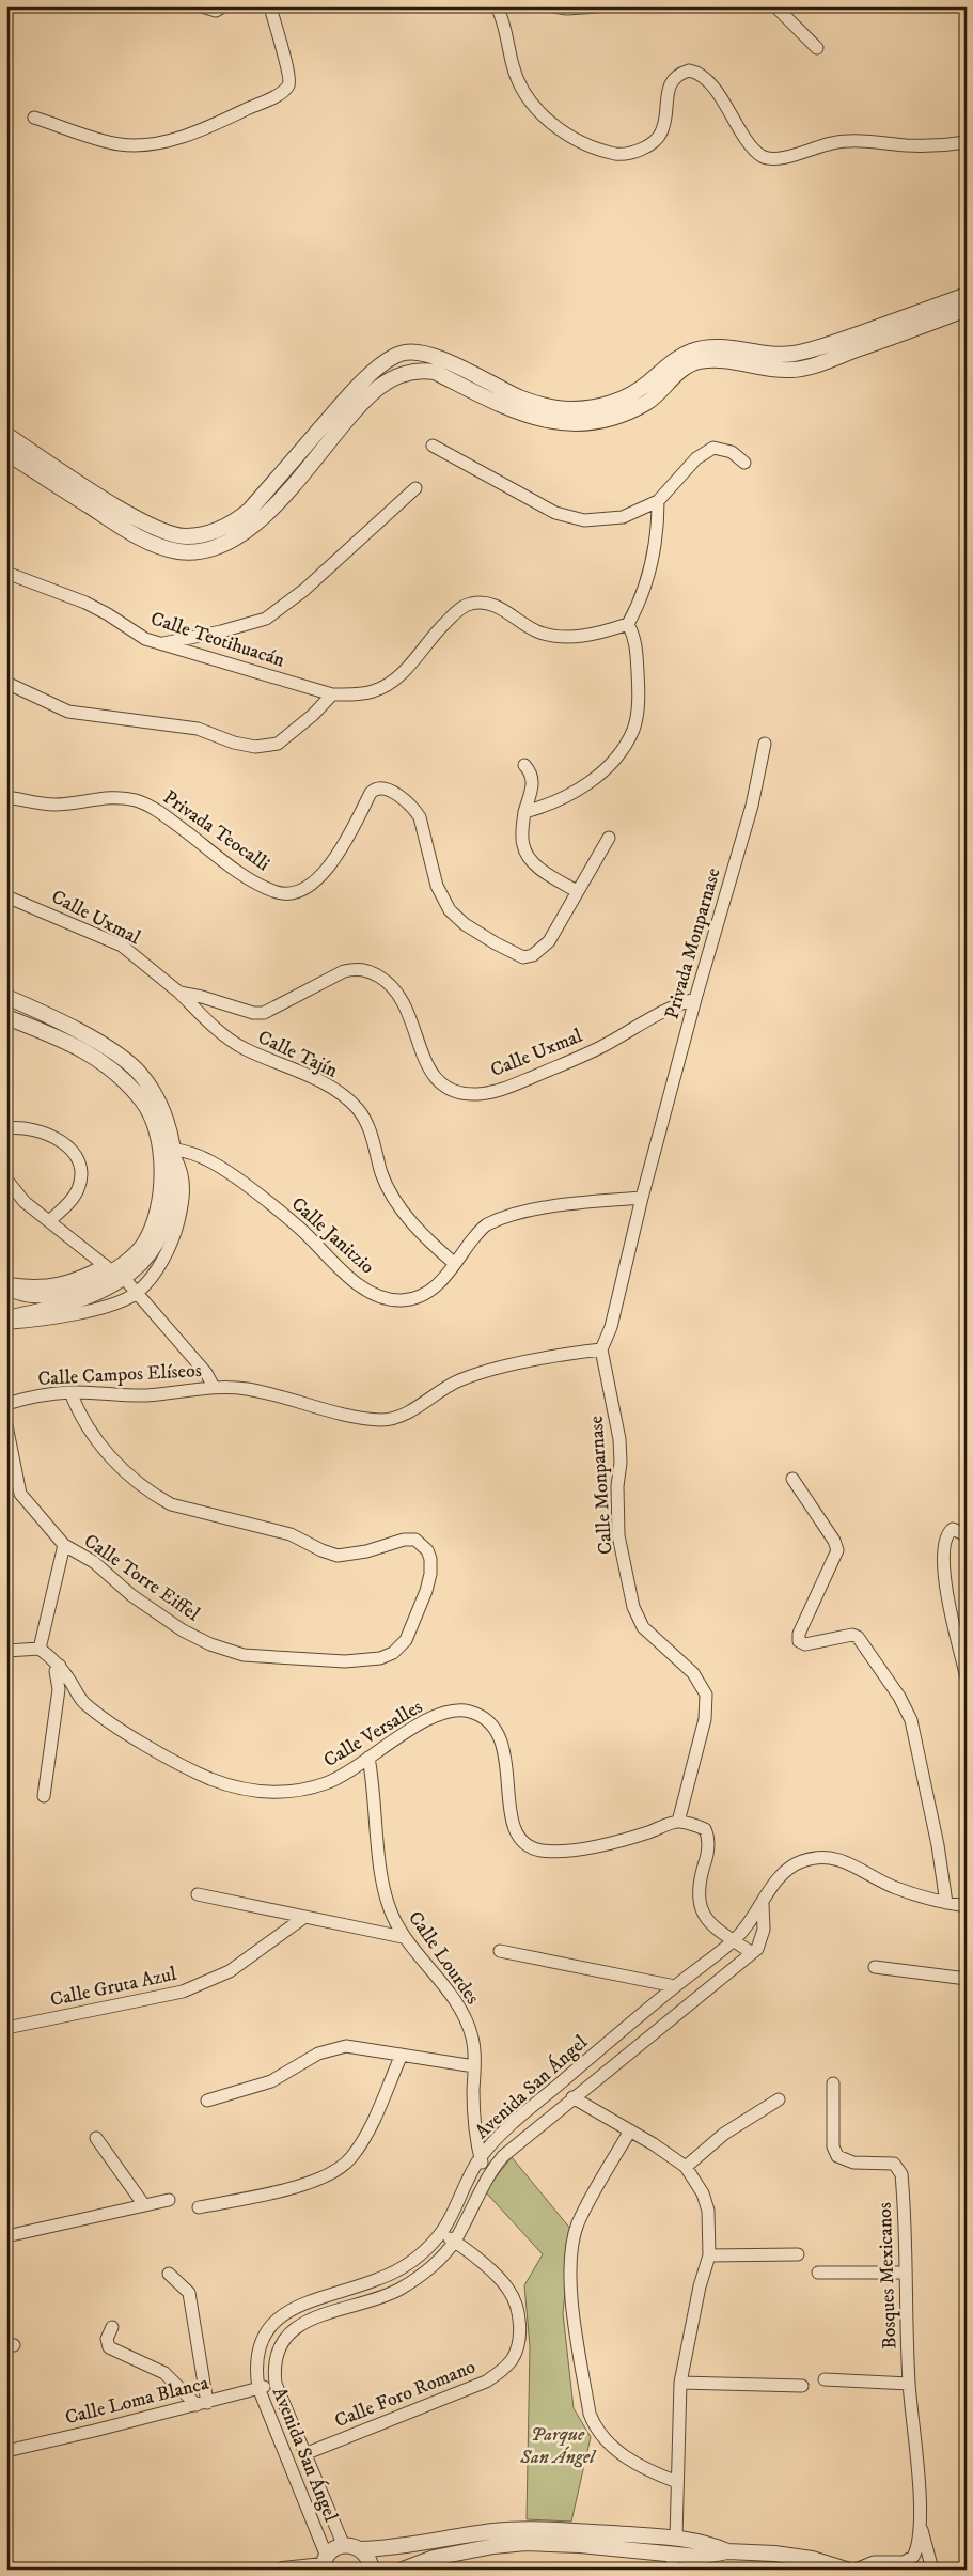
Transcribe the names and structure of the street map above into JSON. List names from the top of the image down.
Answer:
{
  "streets": {
    "street": [
      "Calle Teotihuacán",
      "Privada Teocalli",
      "Calle Uxmal",
      "Privada Monparnase",
      "Calle Tajín",
      "Calle Janitzio",
      "Calle Campos Elíseos",
      "Calle Monparnase",
      "Calle Torre Eiffel",
      "Calle Versalles",
      "Calle Lourdes",
      "Calle Gruta Azul",
      "Avenida San Ángel",
      "Bosques Mexicanos",
      "Calle Foro Romano",
      "Calle Loma Blanca"
    ]
  },
  "crossings": [
    ["Calle Uxmal", "Privada Monparnase"],
    ["Calle Uxmal", "Calle Tajín"],
    ["Privada Monparnase", "Calle Janitzio"],
    ["Calle Tajín", "Calle Janitzio"],
    ["Calle Campos Elíseos", "Calle Monparnase"],
    ["Calle Campos Elíseos", "Calle Torre Eiffel"],
    ["Calle Monparnase", "Calle Versalles"],
    ["Calle Versalles", "Calle Lourdes"],
    ["Calle Lourdes", "Avenida San Ángel"],
    ["Avenida San Ángel", "Calle Foro Romano"],
    ["Avenida San Ángel", "Calle Loma Blanca"]
  ],
  "parks": ["Parque San Ángel"]
}
